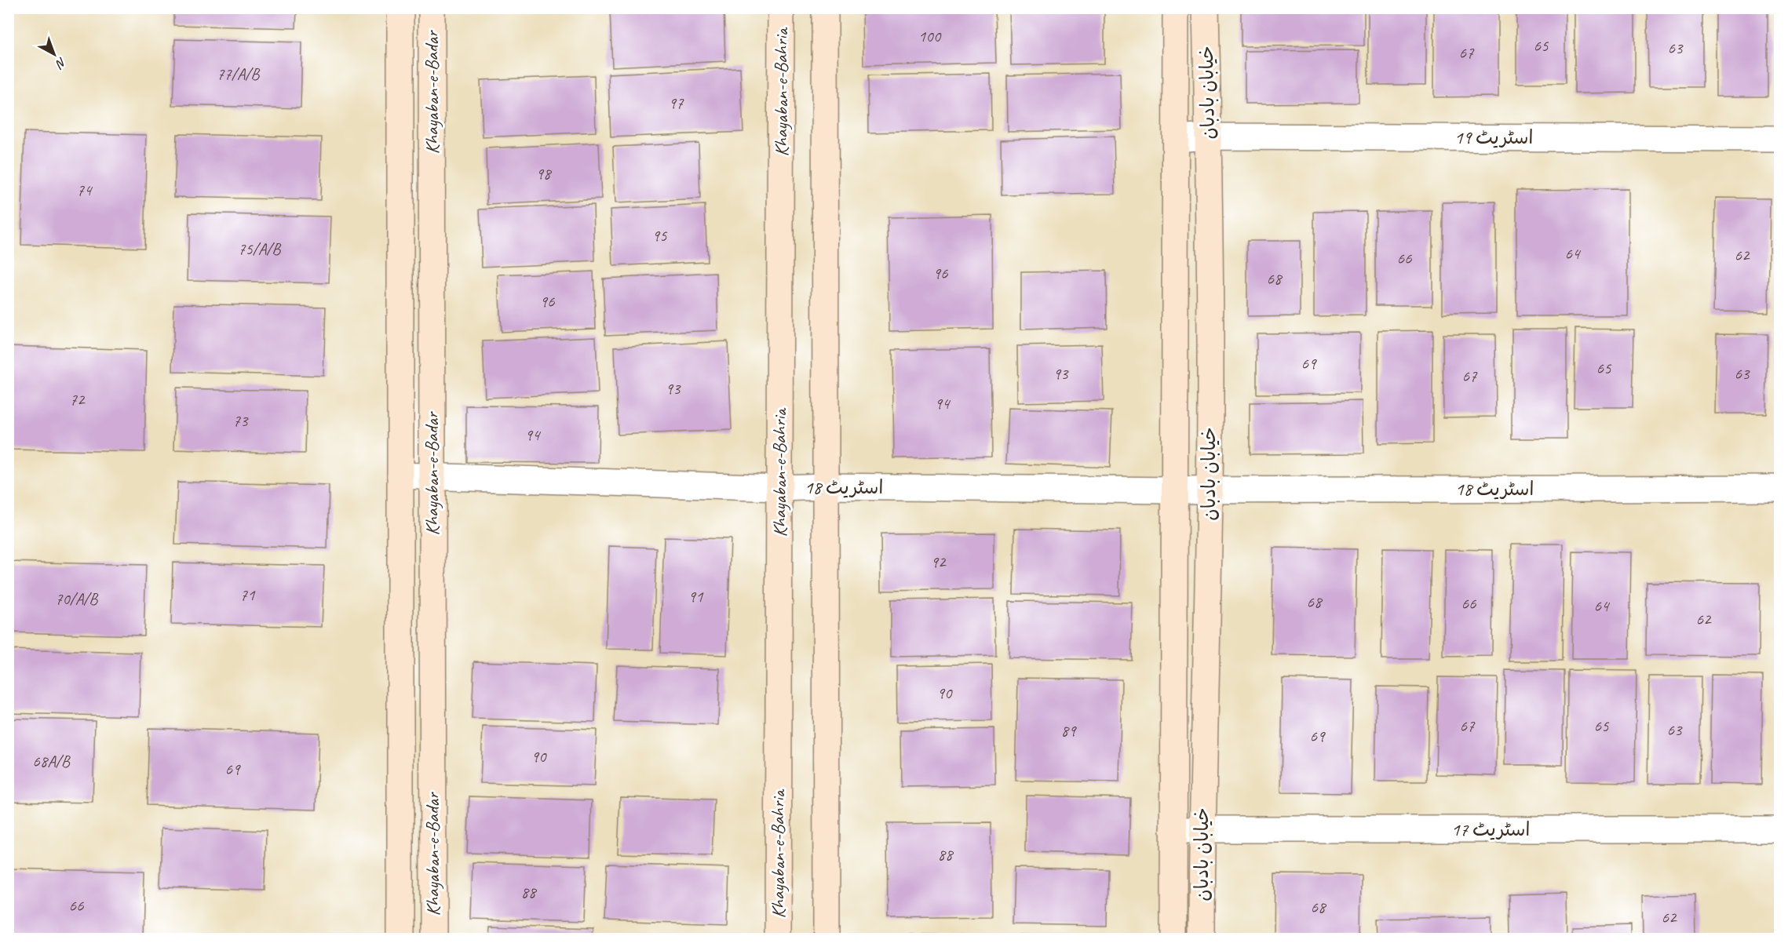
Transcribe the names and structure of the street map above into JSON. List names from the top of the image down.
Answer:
{
  "streets": {
    "main road": ["Khayaban-e-Badar", "Khayaban-e-Bahria", "خیابان بادبان"],
    "street": ["اسٹریٹ 19", "اسٹریٹ 18", "اسٹریٹ 17"]
  },
  "crossings": [
    ["Khayaban-e-Badar", "اسٹریٹ 18"],
    ["Khayaban-e-Bahria", "اسٹریٹ 18"],
    ["خیابان بادبان", "اسٹریٹ 19"],
    ["خیابان بادبان", "اسٹریٹ 18"],
    ["خیابان بادبان", "اسٹریٹ 17"]
  ],
  "house_numbers": [
    "100",
    "65",
    "63",
    "67",
    "77/A/B",
    "97",
    "98",
    "74",
    "95",
    "75/A/B",
    "64",
    "62",
    "66",
    "96",
    "68",
    "96",
    "69",
    "65",
    "93",
    "63",
    "67",
    "93",
    "72",
    "94",
    "73",
    "94",
    "92",
    "71",
    "91",
    "70/A/B",
    "68",
    "66",
    "64",
    "62",
    "90",
    "67",
    "65",
    "63",
    "89",
    "69",
    "90",
    "68A/B",
    "69",
    "88",
    "88",
    "66",
    "68",
    "62"
  ],
  "north": "bottom right"
}
